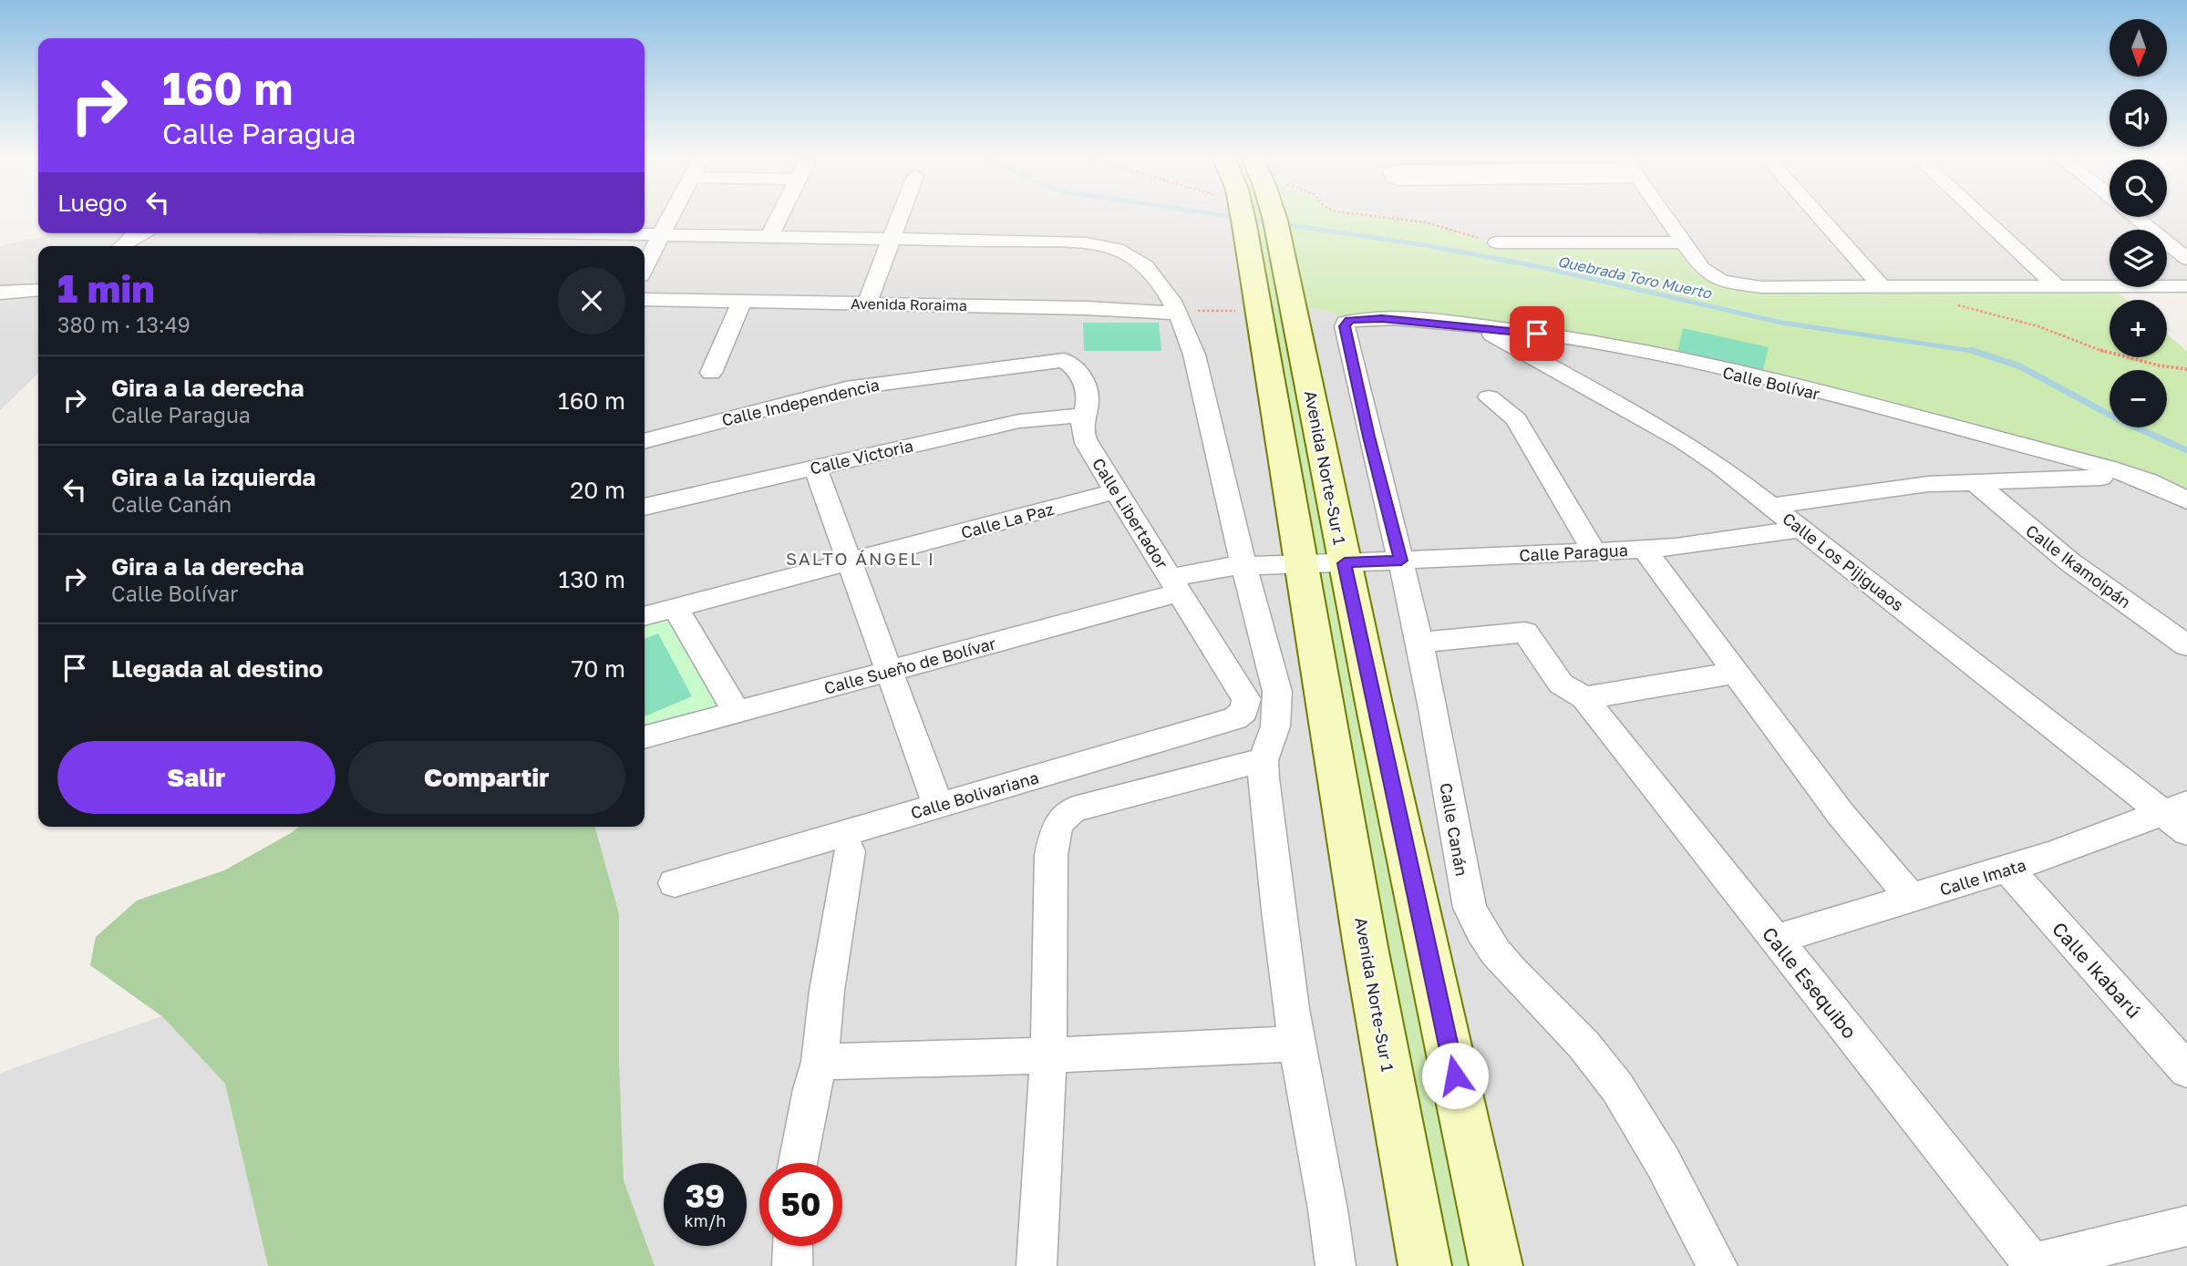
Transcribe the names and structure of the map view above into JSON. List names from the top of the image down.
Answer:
{
  "streets": {
    "main road": ["Avenida Norte-Sur 1"],
    "street": [
      "Avenida Roraima",
      "Calle Bolívar",
      "Calle Independencia",
      "Calle Victoria",
      "Calle Libertador",
      "Calle La Paz",
      "Calle Paragua",
      "Calle Los Pijiguaos",
      "Calle Ikamoipán",
      "Calle Sueño de Bolívar",
      "Calle Bolivariana",
      "Calle Canán",
      "Calle Imata",
      "Calle Ikabarú",
      "Calle Esequibo"
    ]
  },
  "crossings": [
    ["Calle Bolívar", "Calle Los Pijiguaos"],
    ["Calle Bolívar", "Calle Canán"],
    ["Calle Independencia", "Calle Libertador"],
    ["Calle Victoria", "Calle Libertador"],
    ["Avenida Norte-Sur 1", "Calle Paragua"],
    ["Calle Libertador", "Calle La Paz"],
    ["Calle Libertador", "Calle Sueño de Bolívar"],
    ["Calle Libertador", "Calle Bolivariana"],
    ["Calle Paragua", "Calle Los Pijiguaos"],
    ["Calle Paragua", "Calle Sueño de Bolívar"],
    ["Calle Paragua", "Calle Canán"],
    ["Calle Los Pijiguaos", "Calle Imata"],
    ["Calle Canán", "Calle Esequibo"],
    ["Calle Imata", "Calle Ikabarú"],
    ["Calle Imata", "Calle Esequibo"]
  ],
  "districts": ["SALTO ÁNGEL I"],
  "water": ["Quebrada Toro Muerto"],
  "north": "bottom",
  "page": {
    "map_buttons": ["+", "−"],
    "turn": ["160 m", "Calle Paragua"],
    "then": "Luego",
    "heading": ["1 min", "380 m · 13:49"],
    "list": [
      {
        "name": "Gira a la derecha",
        "note": "Calle Paragua",
        "value": "160 m"
      },
      {
        "name": "Gira a la izquierda",
        "note": "Calle Canán",
        "value": "20 m"
      },
      {
        "name": "Gira a la derecha",
        "note": "Calle Bolívar",
        "value": "130 m"
      },
      {
        "name": "Llegada al destino",
        "value": "70 m"
      }
    ],
    "buttons": ["Salir", "Compartir"],
    "speed": "39 km/h",
    "limit": "50"
  }
}
